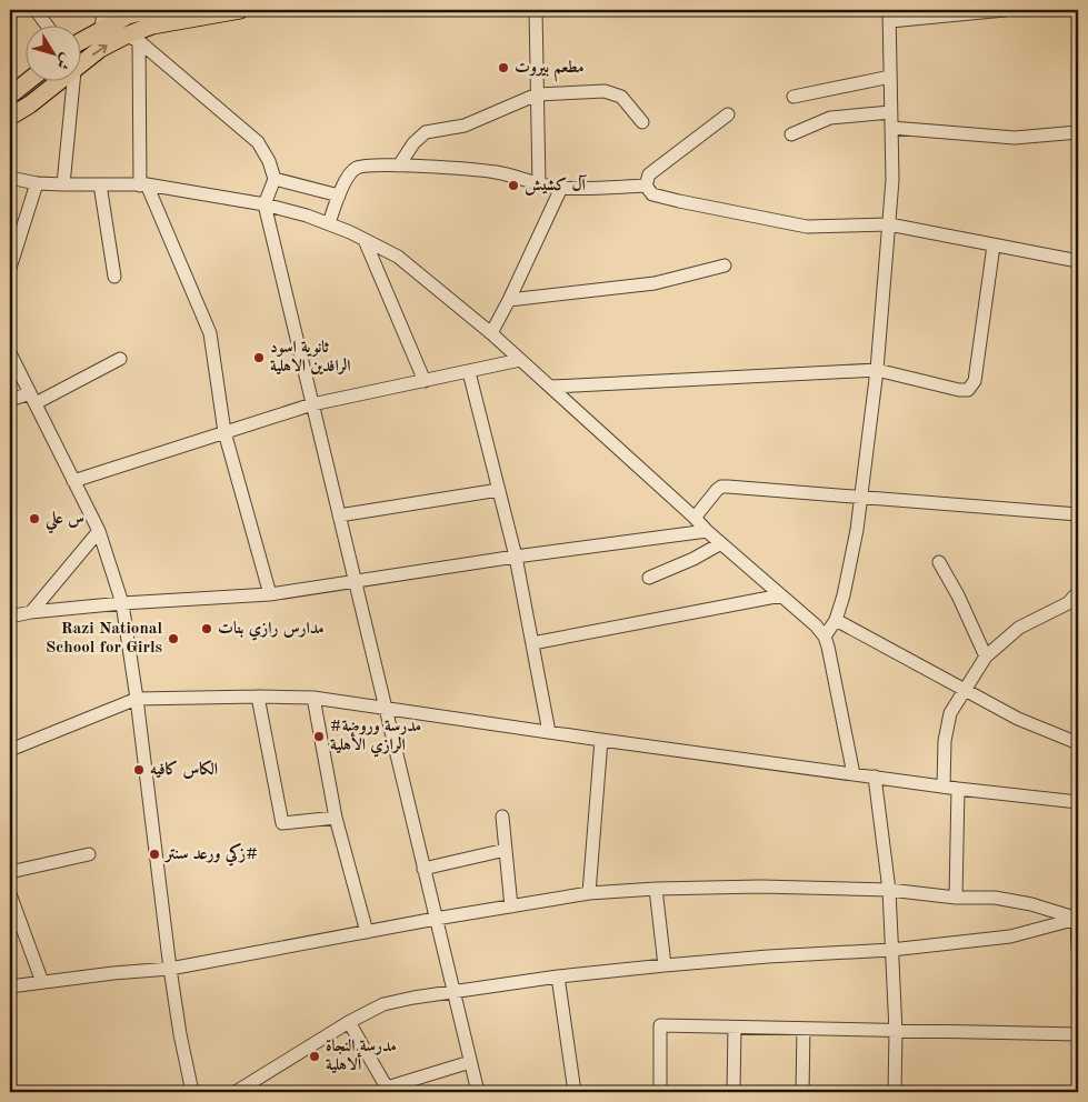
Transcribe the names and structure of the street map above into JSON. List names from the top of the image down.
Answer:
{
  "places": [
    "مطعم بيروت",
    "آل كشيش",
    "ثانوية اسود الرافدين الاهلية",
    "س علي",
    "مدارس رازي بنات",
    "Razi National School for Girls",
    "#مدرسة وروضة الرازي الأهلية",
    "الكاس كافيه",
    "زكي ورعد سنتر#",
    "مدرسة النجاة ألاهلية"
  ],
  "north": "bottom right"
}
